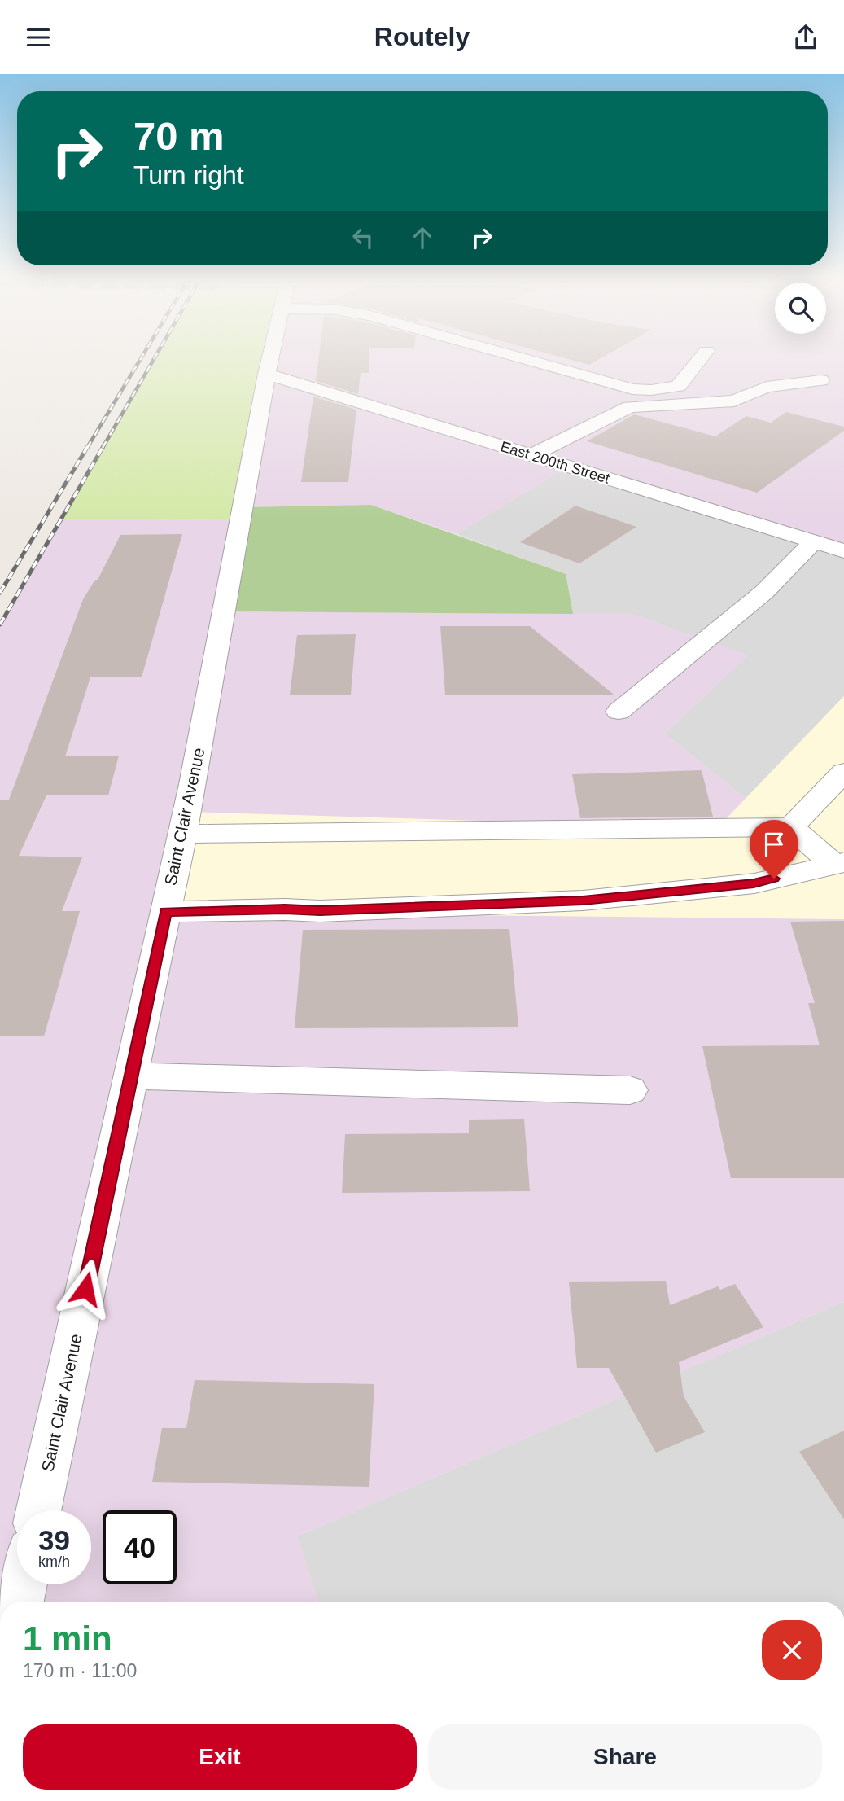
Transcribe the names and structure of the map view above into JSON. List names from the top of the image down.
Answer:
{
  "streets": {
    "street": ["East 200th Street", "Saint Clair Avenue"]
  },
  "crossings": [
    ["East 200th Street", "Saint Clair Avenue"]
  ],
  "page": {
    "header": "Routely",
    "turn": ["70 m", "Turn right"],
    "speed": "39 km/h",
    "limit": "40",
    "heading": ["1 min", "170 m · 11:00"],
    "buttons": ["Exit", "Share"]
  }
}
